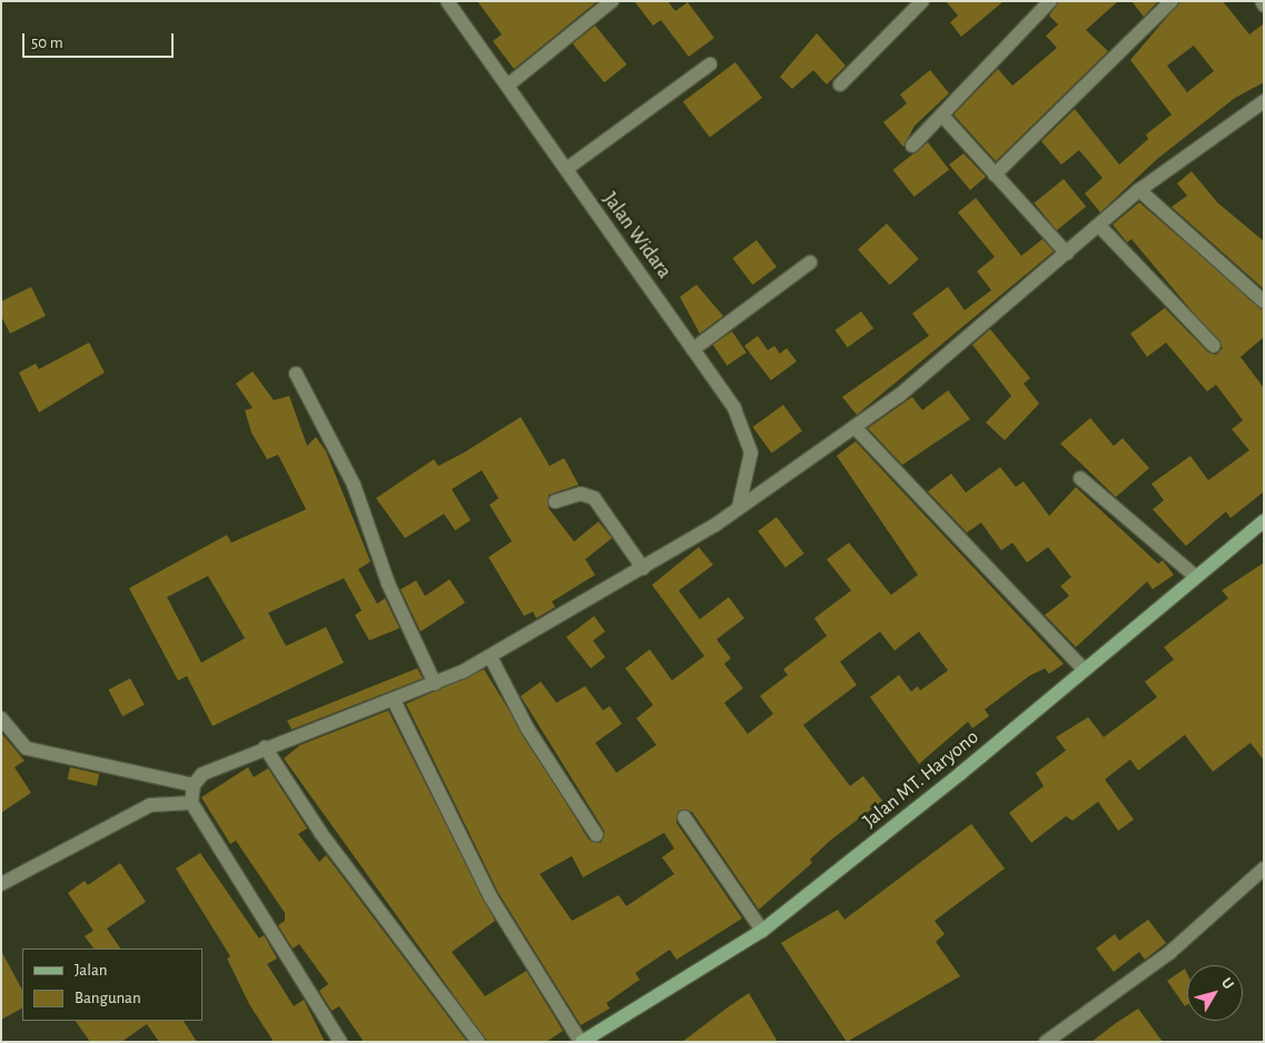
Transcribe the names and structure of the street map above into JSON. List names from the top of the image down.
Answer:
{
  "streets": {
    "main road": ["Jalan MT. Haryono"],
    "street": ["Jalan Widara"]
  },
  "legend": ["Jalan", "Bangunan"],
  "scale_bar": "50 m",
  "north": "top right"
}
